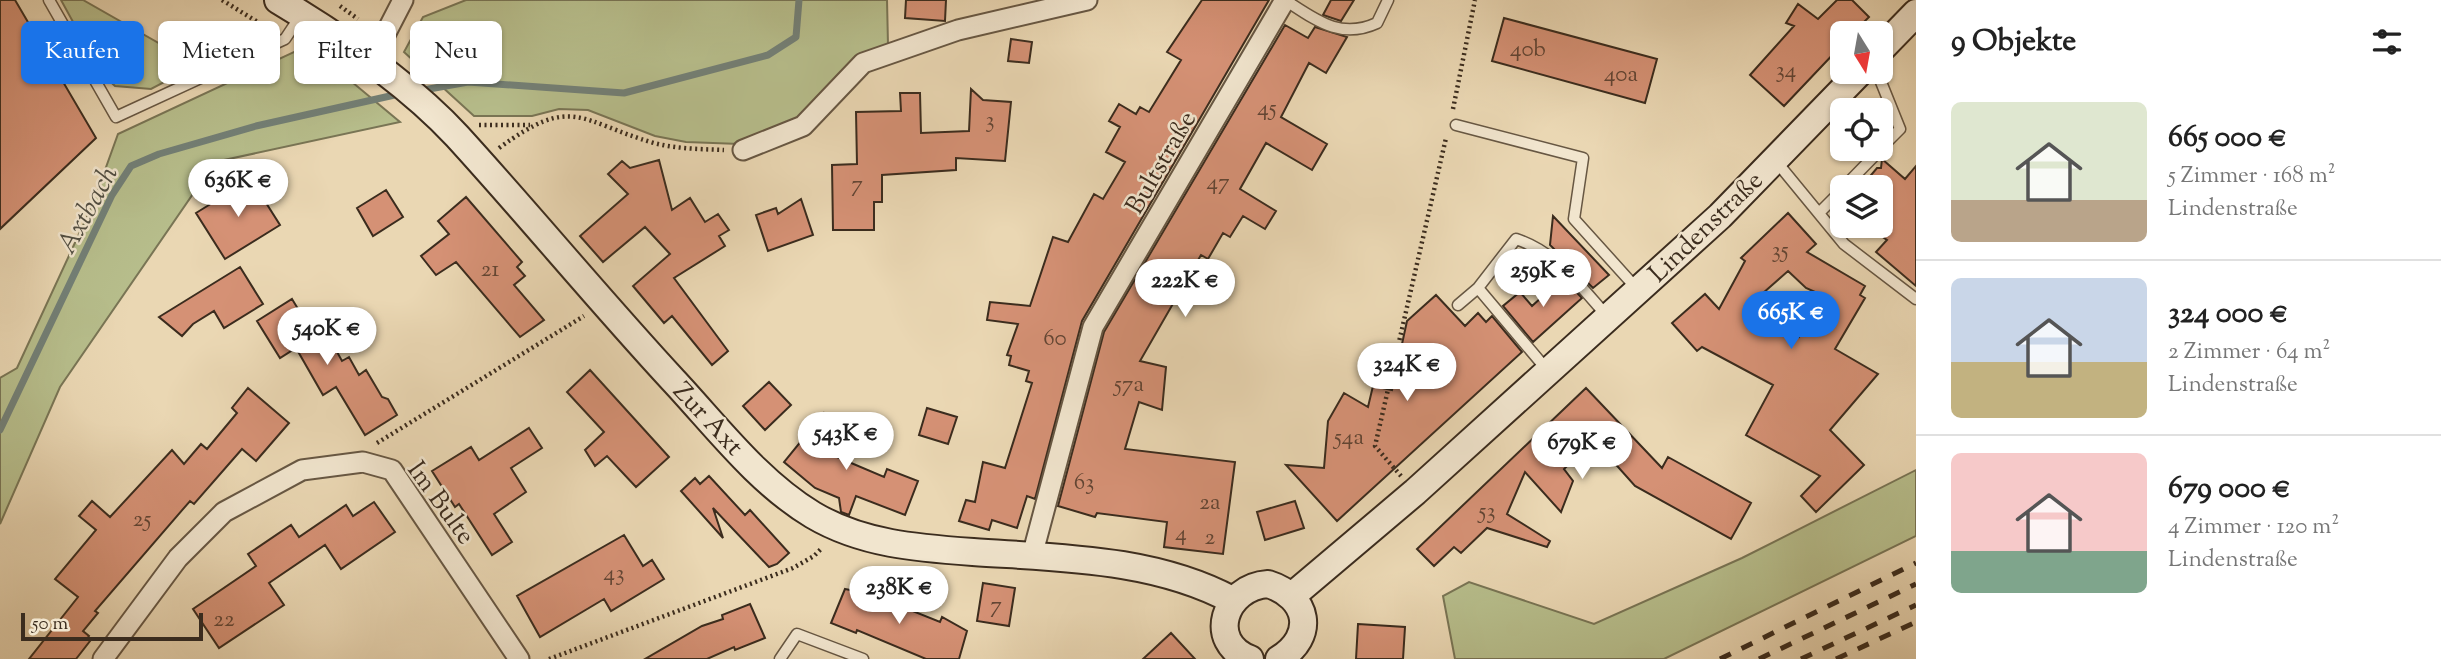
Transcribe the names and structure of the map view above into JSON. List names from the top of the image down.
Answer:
{
  "streets": {
    "street": [
      "Bultstraße",
      "Lindenstraße",
      "Zur Axt",
      "Im Bulte"
    ]
  },
  "crossings": [
    ["Bultstraße", "Zur Axt"]
  ],
  "water": ["Axtbach"],
  "house_numbers": [
    "40b",
    "34",
    "40a",
    "45",
    "3",
    "47",
    "7",
    "35",
    "21",
    "60",
    "57a",
    "54a",
    "63",
    "2a",
    "53",
    "25",
    "4",
    "2",
    "43",
    "7",
    "22"
  ],
  "scale_bar": "50 m",
  "north": "bottom",
  "page": {
    "heading": "9 Objekte",
    "chip": [
      "Kaufen",
      "Mieten",
      "Filter",
      "Neu"
    ],
    "list": [
      {
        "name": "665 000 €",
        "note": "5 Zimmer · 168 m² · Lindenstraße"
      },
      {
        "name": "324 000 €",
        "note": "2 Zimmer · 64 m² · Lindenstraße"
      },
      {
        "name": "679 000 €",
        "note": "4 Zimmer · 120 m² · Lindenstraße"
      }
    ],
    "price": [
      "636K €",
      "259K €",
      "222K €",
      "665K €",
      "540K €",
      "324K €",
      "543K €",
      "679K €",
      "238K €"
    ],
    "scale": "50 m"
  }
}
